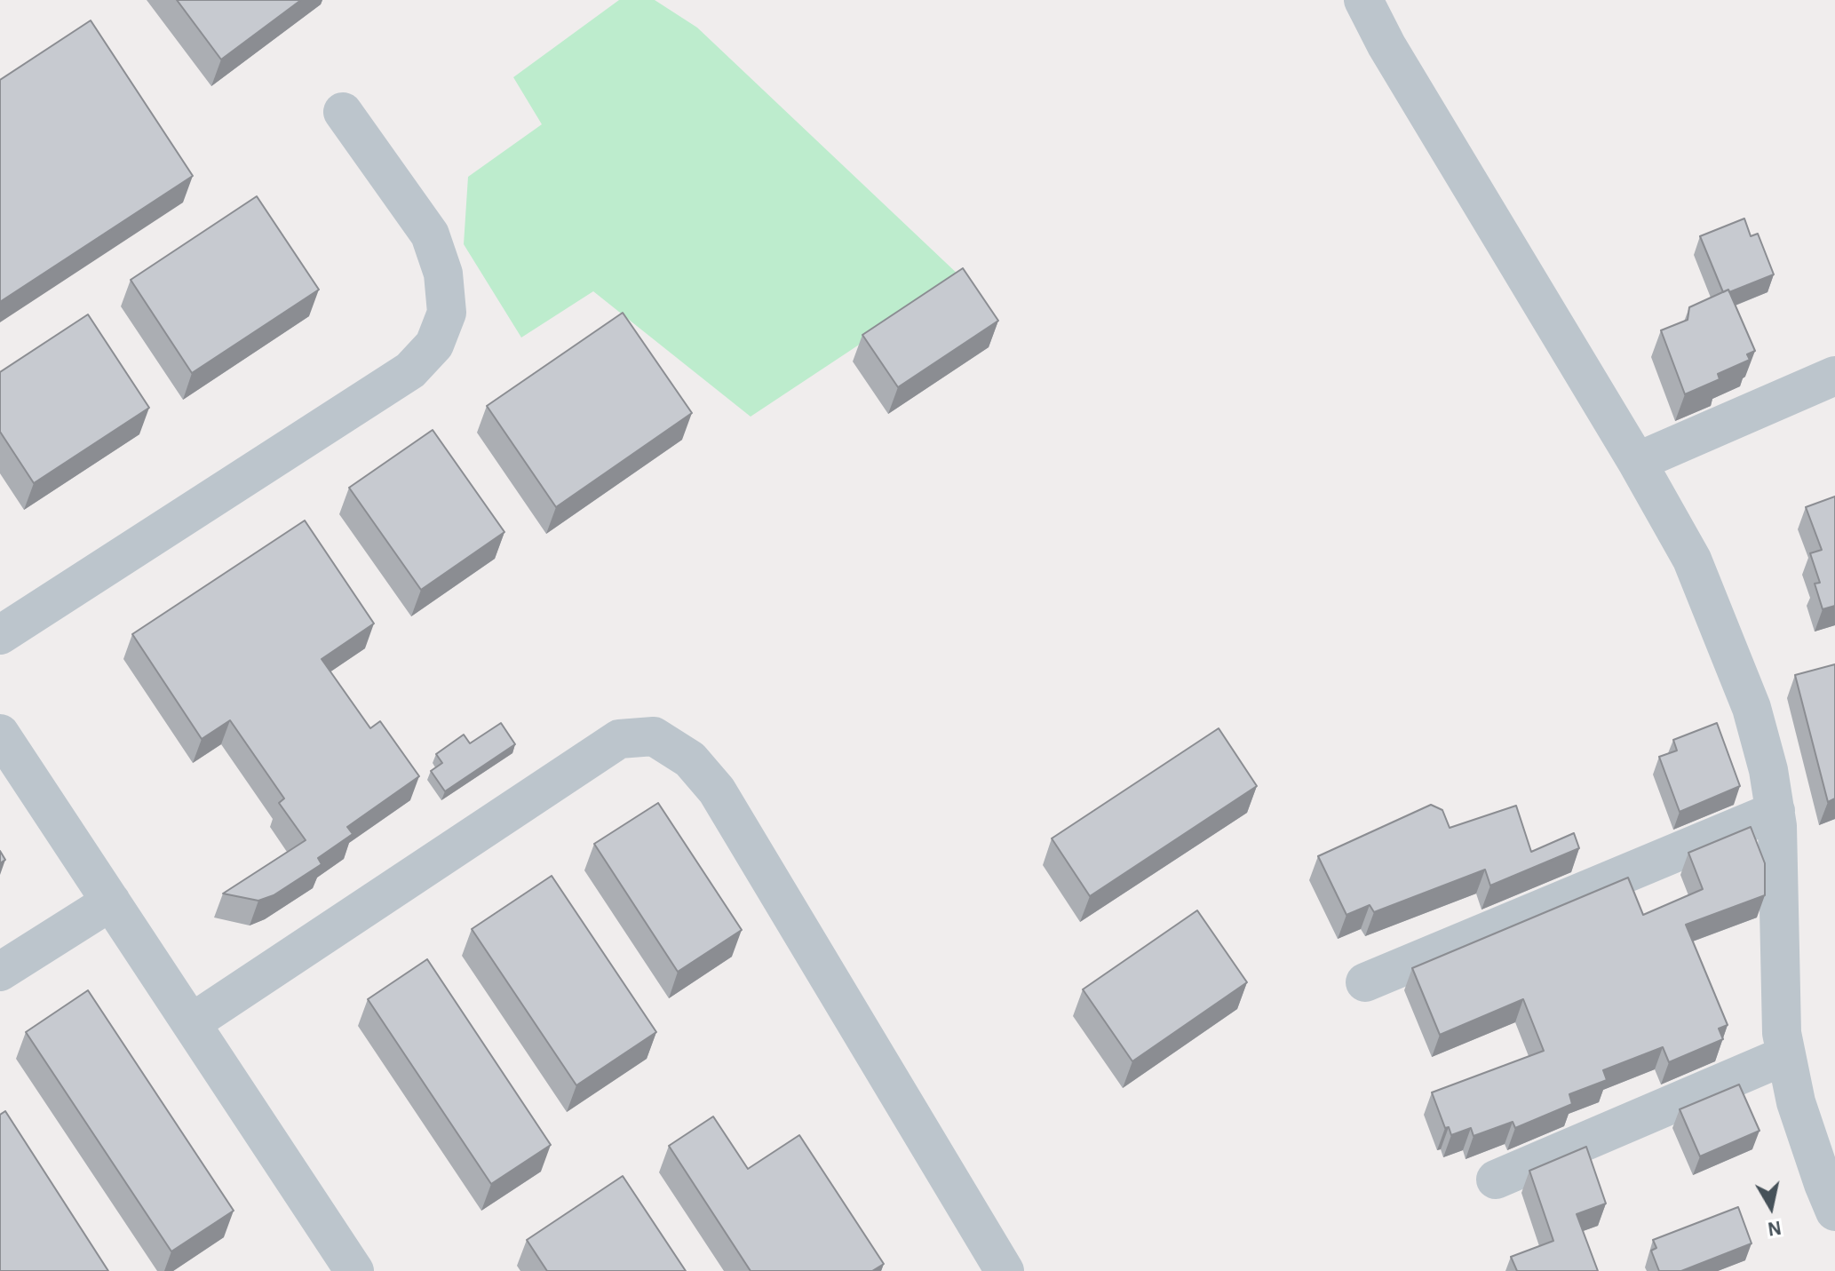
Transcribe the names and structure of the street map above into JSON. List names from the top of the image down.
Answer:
{
  "north": "bottom"
}
